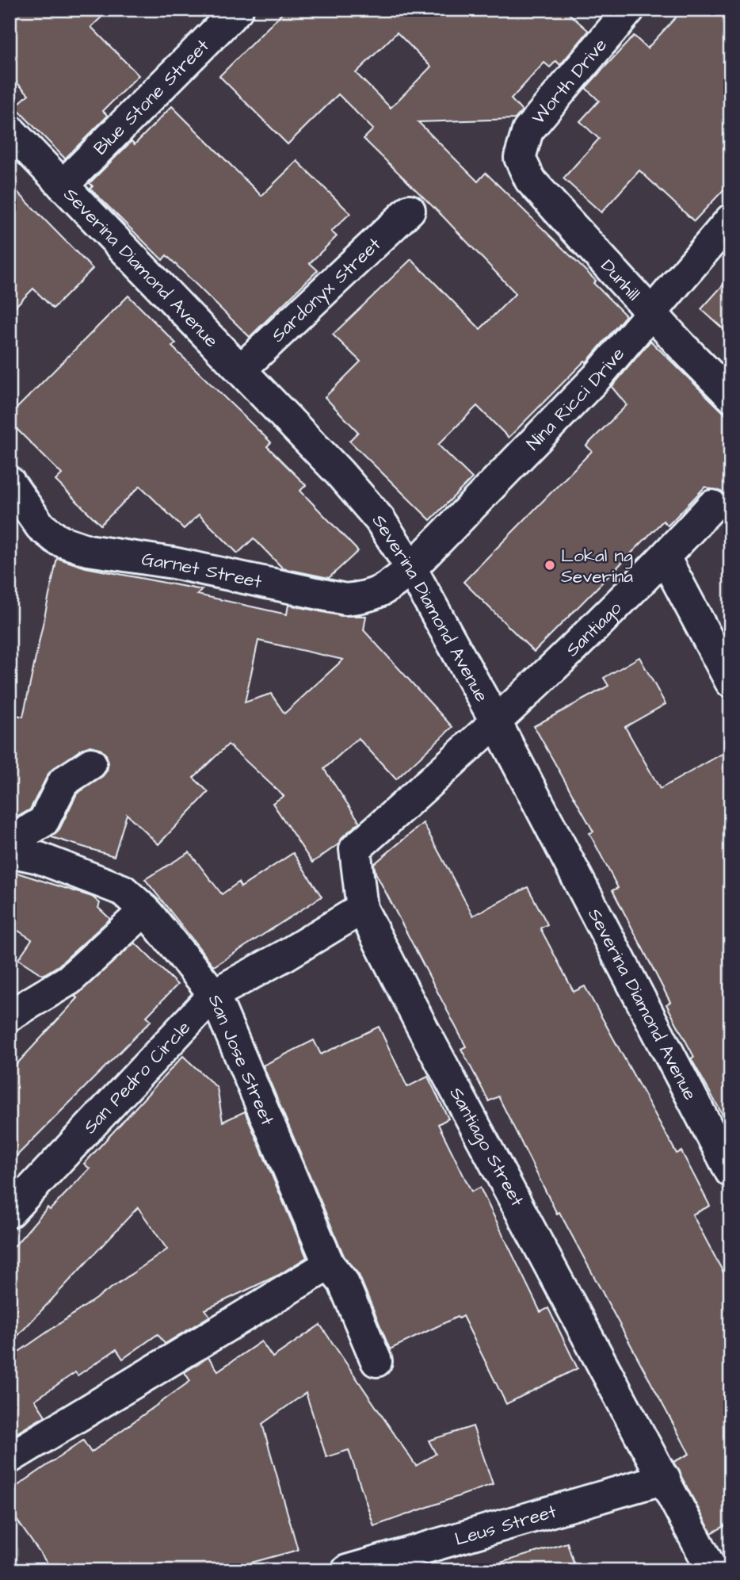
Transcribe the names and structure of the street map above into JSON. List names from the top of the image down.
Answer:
{
  "streets": {
    "street": [
      "Worth Drive",
      "Blue Stone Street",
      "Severina Diamond Avenue",
      "Dunhill",
      "Sardonyx Street",
      "Nina Ricci Drive",
      "Garnet Street",
      "Santiago",
      "San Jose Street",
      "San Pedro Circle",
      "Santiago Street",
      "Leus Street"
    ]
  },
  "crossings": [
    ["Worth Drive", "Dunhill"],
    ["Blue Stone Street", "Severina Diamond Avenue"],
    ["Severina Diamond Avenue", "Sardonyx Street"],
    ["Severina Diamond Avenue", "Nina Ricci Drive"],
    ["Severina Diamond Avenue", "Garnet Street"],
    ["Severina Diamond Avenue", "Santiago"],
    ["Dunhill", "Nina Ricci Drive"],
    ["Nina Ricci Drive", "Garnet Street"],
    ["Santiago", "Santiago Street"],
    ["San Jose Street", "San Pedro Circle"],
    ["San Pedro Circle", "Santiago Street"],
    ["Santiago Street", "Leus Street"]
  ],
  "places": ["Lokal ng Severina"]
}
